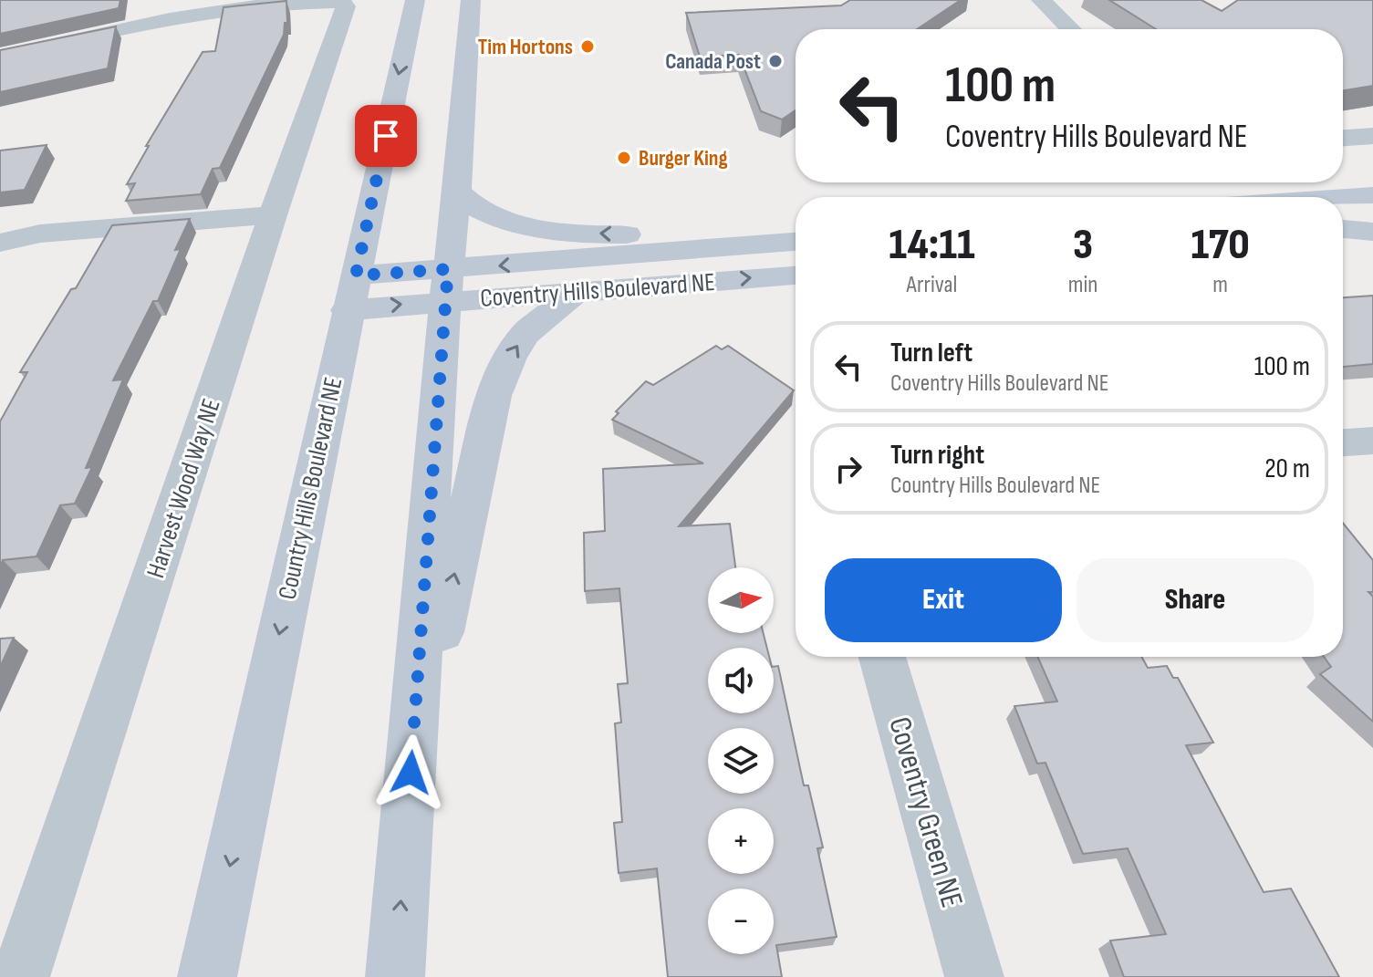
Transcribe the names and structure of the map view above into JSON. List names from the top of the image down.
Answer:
{
  "streets": {
    "main road": ["Coventry Hills Boulevard NE", "Country Hills Boulevard NE"],
    "street": ["Harvest Wood Way NE", "Coventry Green NE"]
  },
  "crossings": [
    ["Coventry Hills Boulevard NE", "Country Hills Boulevard NE"]
  ],
  "places": ["Tim Hortons", "Canada Post", "Burger King"],
  "north": "right",
  "page": {
    "turn": ["100 m", "Coventry Hills Boulevard NE"],
    "eta": [
      "14:11",
      "Arrival",
      "3",
      "min",
      "170",
      "m"
    ],
    "list": [
      {
        "name": "Turn left",
        "note": "Coventry Hills Boulevard NE",
        "value": "100 m"
      },
      {
        "name": "Turn right",
        "note": "Country Hills Boulevard NE",
        "value": "20 m"
      }
    ],
    "buttons": ["Exit", "Share"],
    "map_buttons": ["+", "−"]
  }
}
